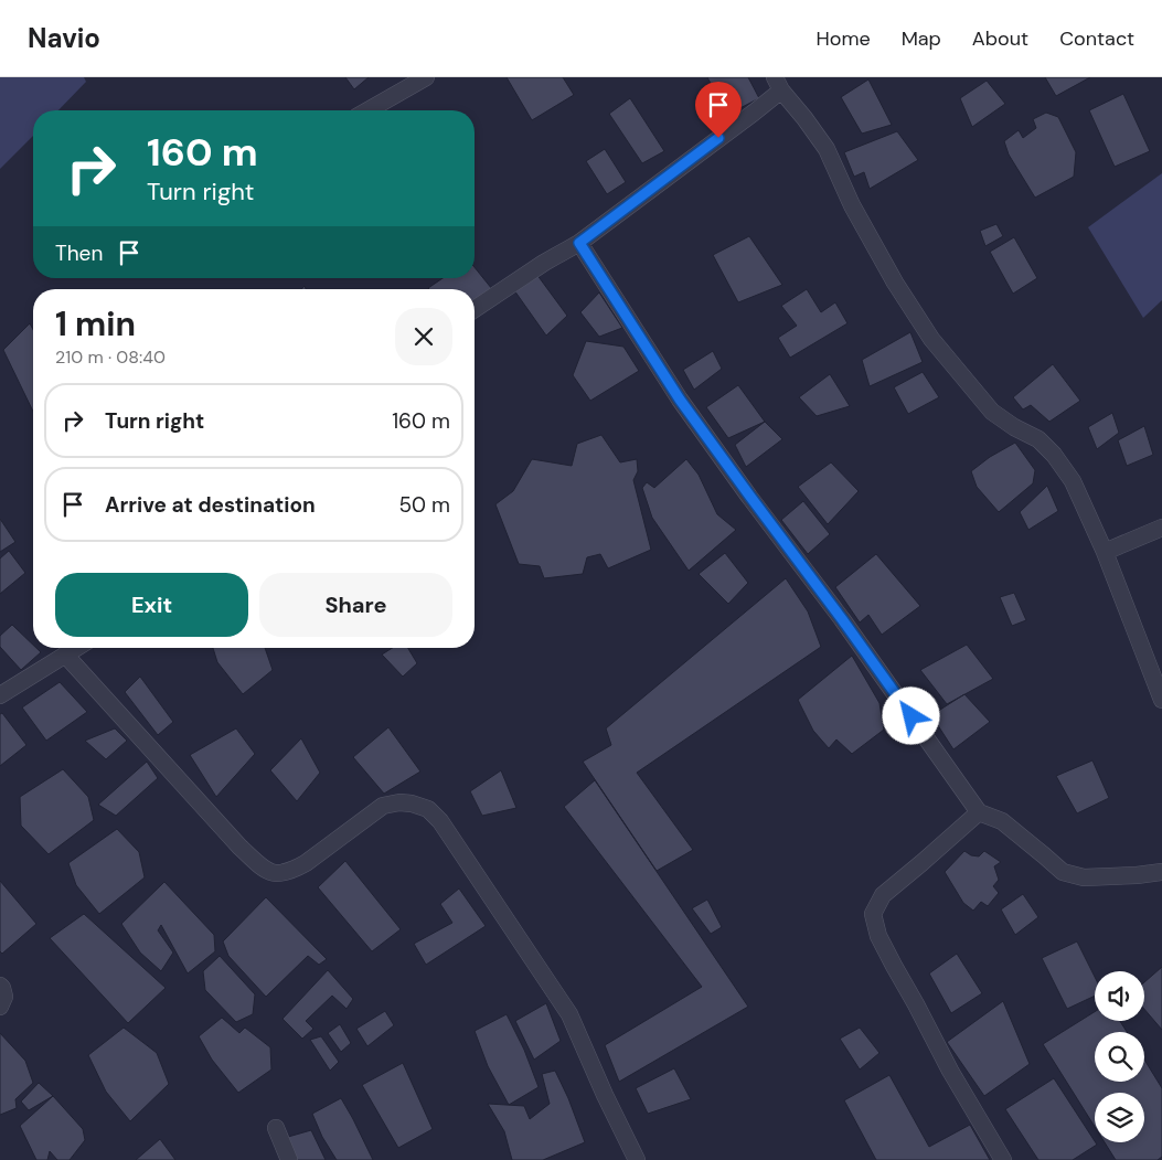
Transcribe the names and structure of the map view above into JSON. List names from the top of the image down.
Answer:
{
  "page": {
    "header": "Navio",
    "nav": [
      "Home",
      "Map",
      "About",
      "Contact"
    ],
    "turn": ["160 m", "Turn right"],
    "then": "Then",
    "heading": ["1 min", "210 m · 08:40"],
    "list": [
      {
        "name": "Turn right",
        "value": "160 m"
      },
      {
        "name": "Arrive at destination",
        "value": "50 m"
      }
    ],
    "buttons": ["Exit", "Share"]
  }
}
